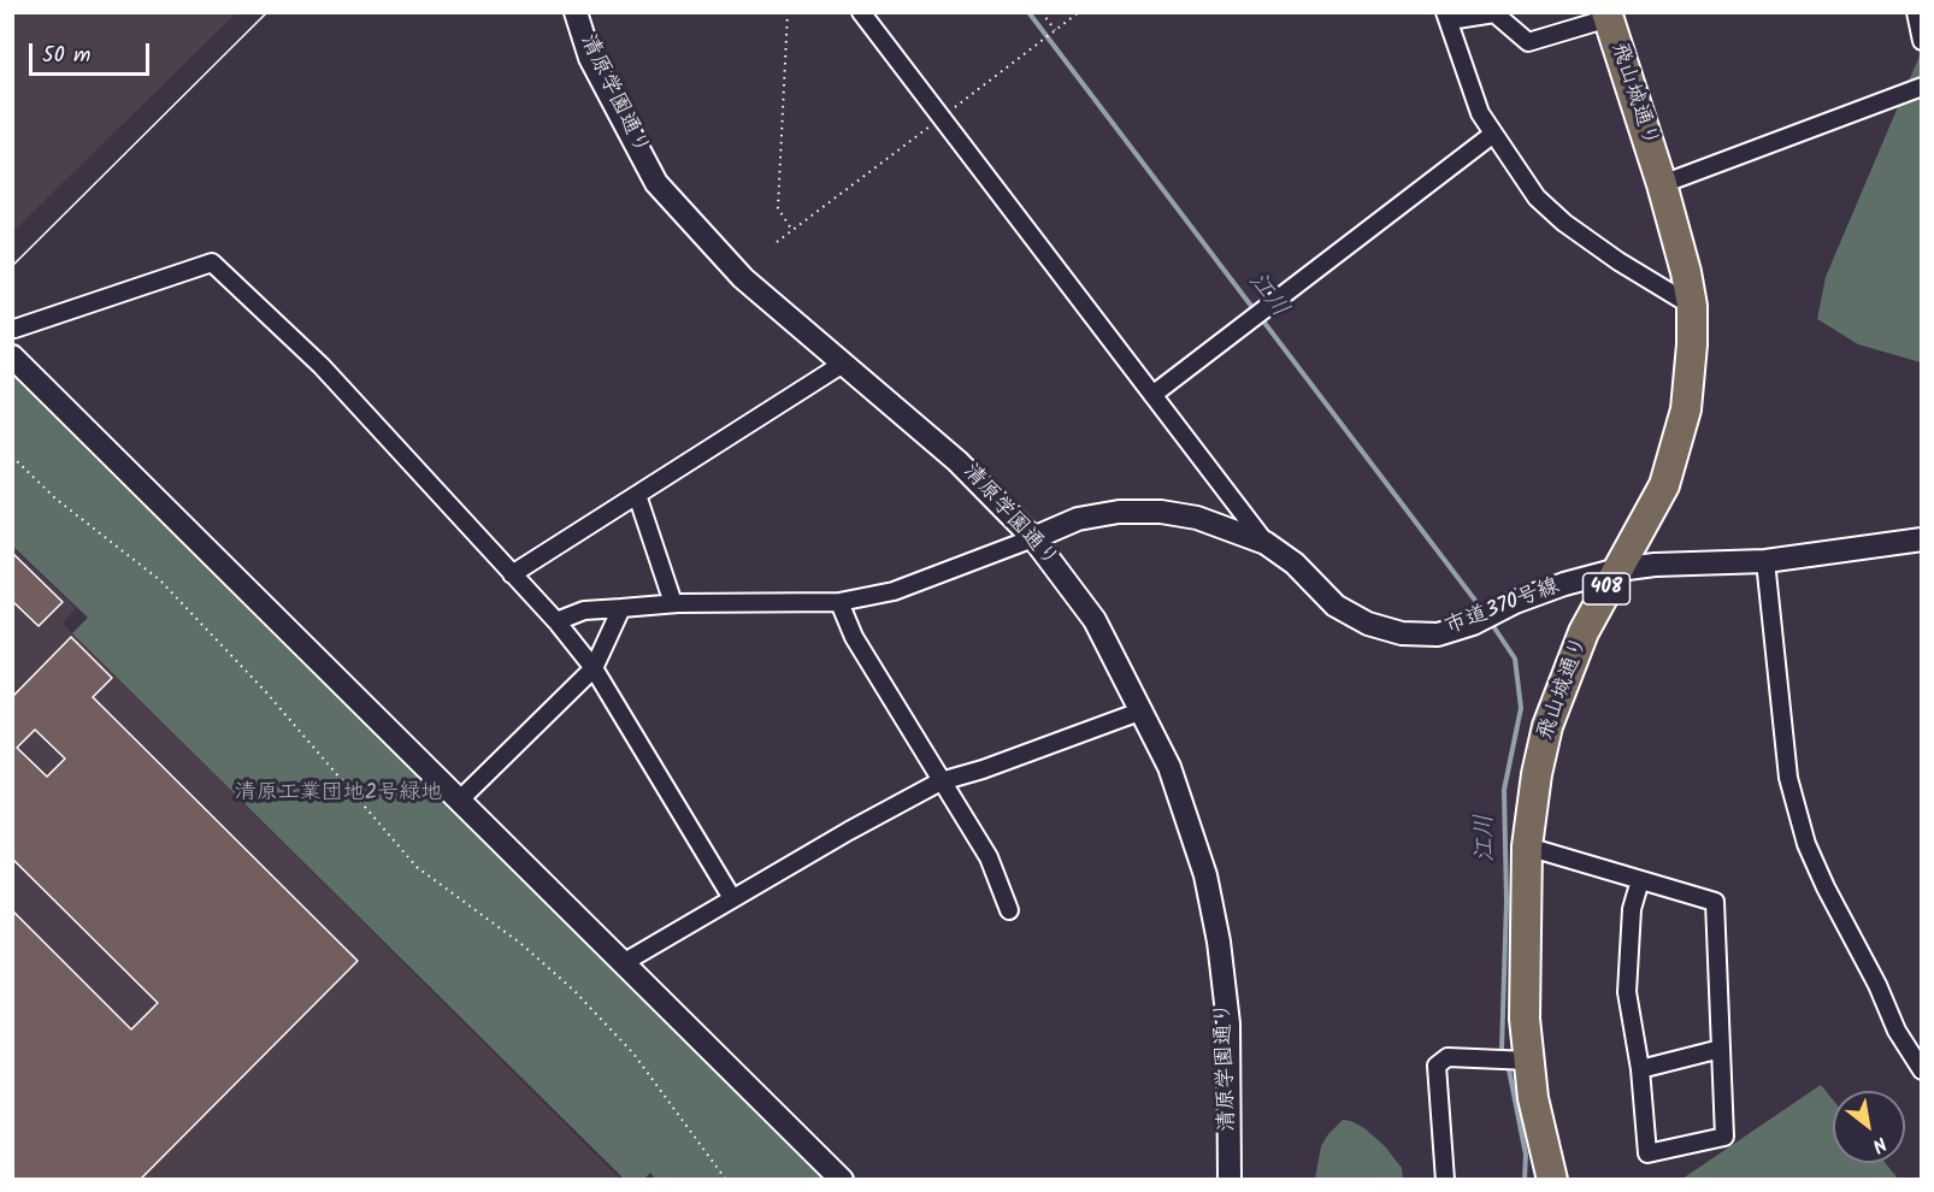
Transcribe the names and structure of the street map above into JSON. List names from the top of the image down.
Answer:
{
  "streets": {
    "highway": ["飛山城通り", "408"],
    "street": ["清原学園通り", "市道370号線"]
  },
  "crossings": [
    ["清原学園通り", "市道370号線"],
    ["飛山城通り", "市道370号線"]
  ],
  "water": ["江川"],
  "parks": ["清原工業団地2号緑地"],
  "scale_bar": "50 m",
  "north": "bottom right"
}
